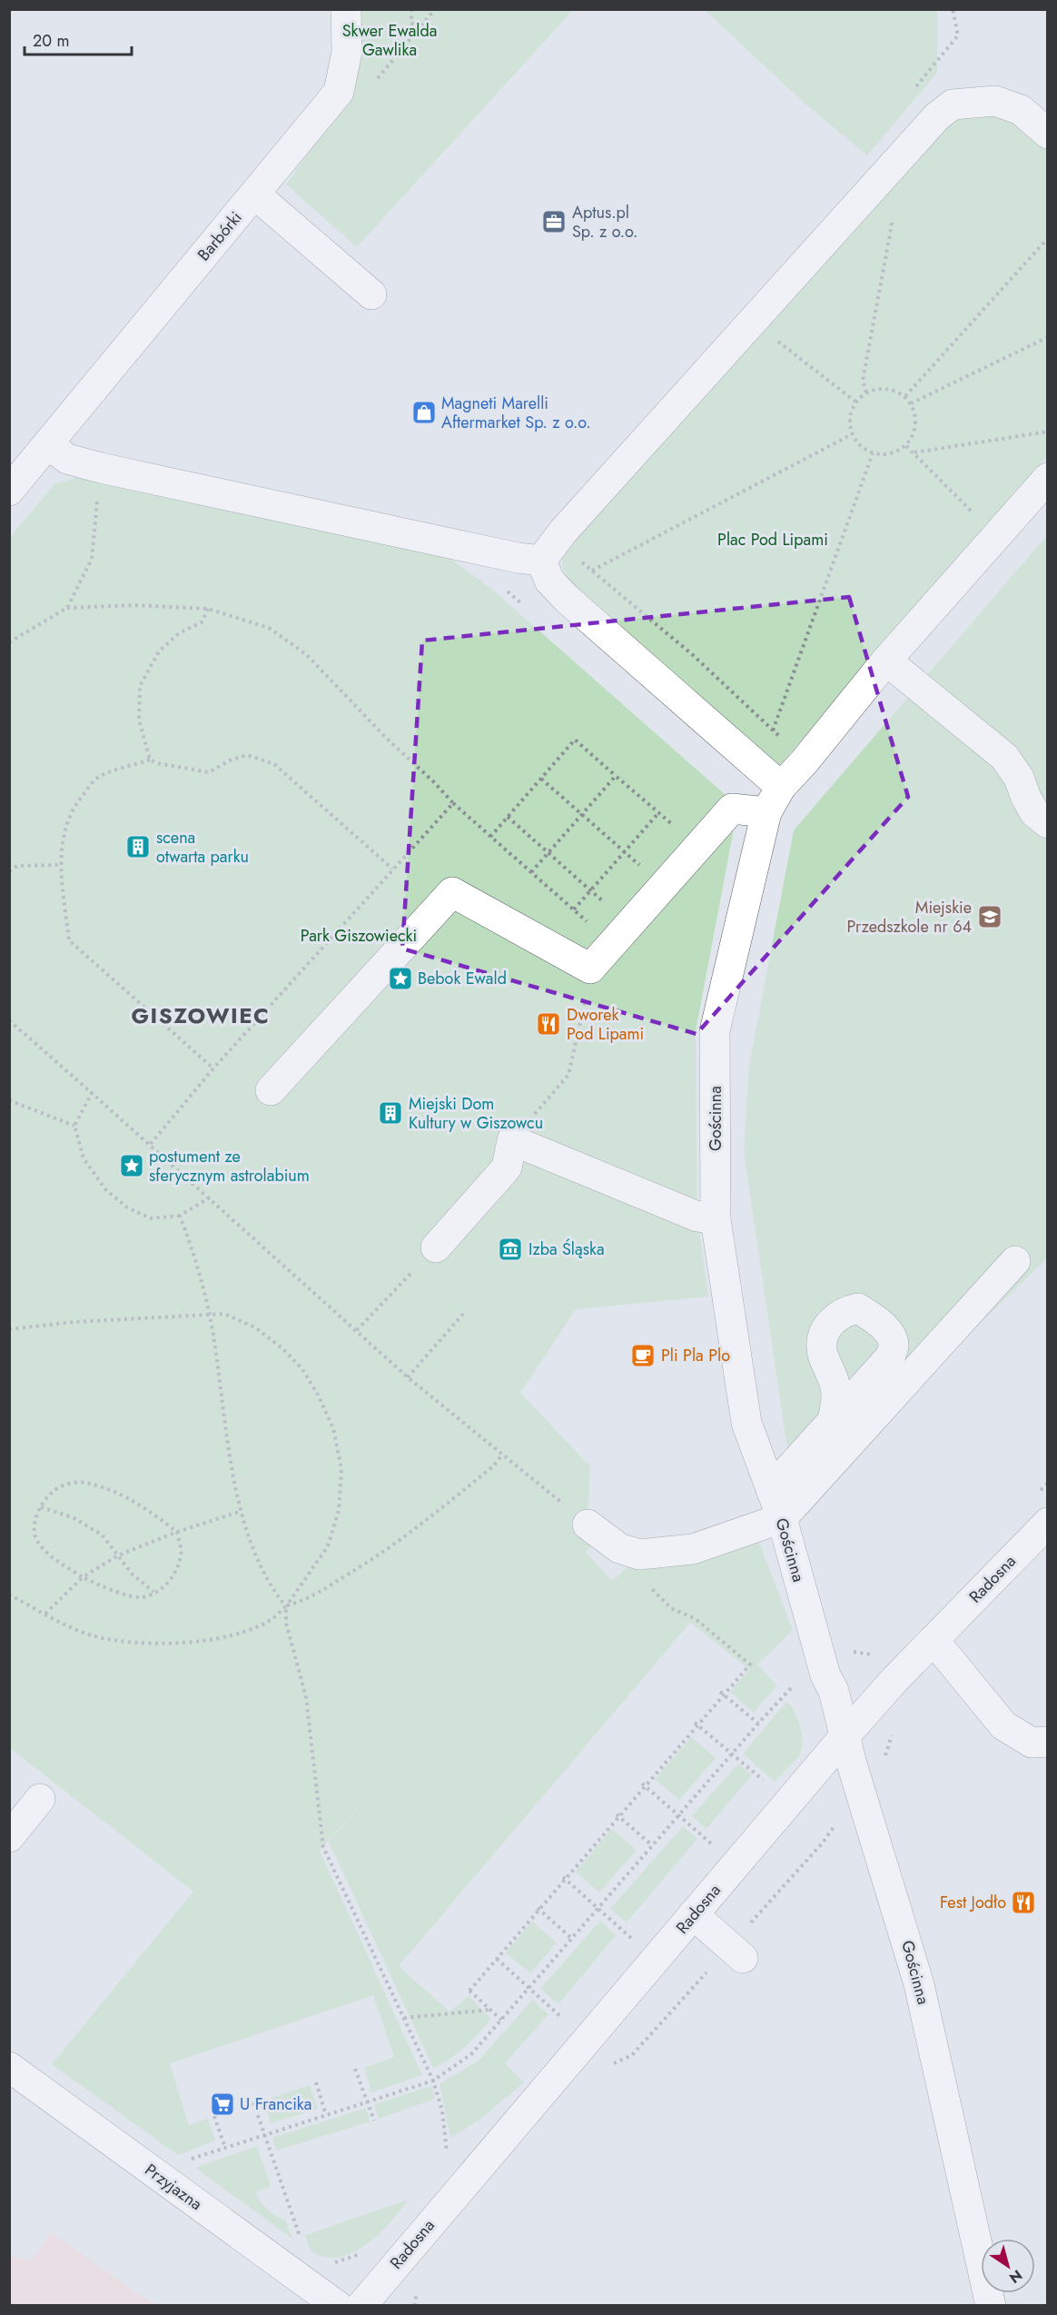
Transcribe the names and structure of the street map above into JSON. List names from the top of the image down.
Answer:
{
  "streets": {
    "street": [
      "Barbórki",
      "Gościnna",
      "Radosna",
      "Przyjazna"
    ]
  },
  "crossings": [
    ["Gościnna", "Radosna"]
  ],
  "districts": ["GISZOWIEC"],
  "parks": ["Skwer Ewalda Gawlika", "Plac Pod Lipami", "Park Giszowiecki"],
  "places": {
    "office": ["Aptus.pl Sp. z o.o."],
    "shop": ["Magneti Marelli Aftermarket Sp. z o.o."],
    "building": ["scena otwarta parku", "Miejski Dom Kultury w Giszowcu"],
    "school or university": ["Miejskie Przedszkole nr 64"],
    "place": ["Bebok Ewald", "postument ze sferycznym astrolabium"],
    "restaurant": ["Dworek Pod Lipami", "Fest Jodło"],
    "museum": ["Izba Śląska"],
    "cafe": ["Pli Pla Plo"],
    "supermarket": ["U Francika"]
  },
  "scale_bar": "20 m",
  "north": "bottom right"
}
